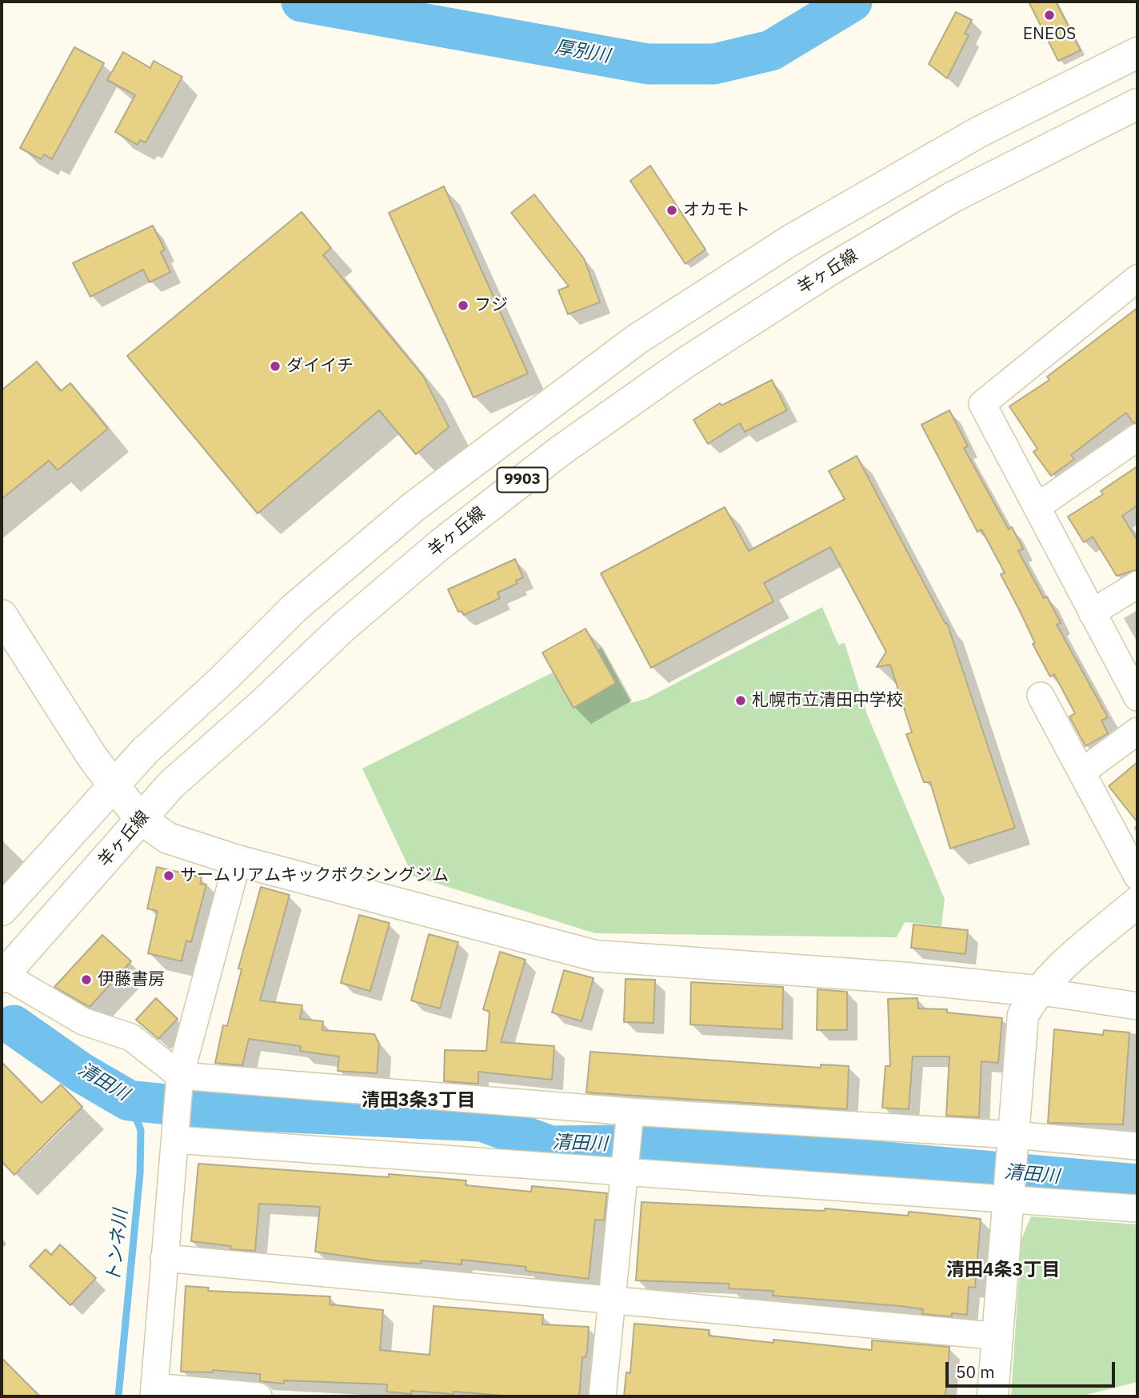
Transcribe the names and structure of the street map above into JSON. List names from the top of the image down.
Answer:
{
  "streets": {
    "main road": ["羊ヶ丘線", "9903"]
  },
  "districts": ["清田3条3丁目", "清田4条3丁目"],
  "water": ["厚別川", "清田川", "トンネ川"],
  "places": [
    "ENEOS",
    "オカモト",
    "フジ",
    "ダイイチ",
    "札幌市立清田中学校",
    "サームリアムキックボクシングジム",
    "伊藤書房"
  ],
  "scale_bar": "50 m"
}
